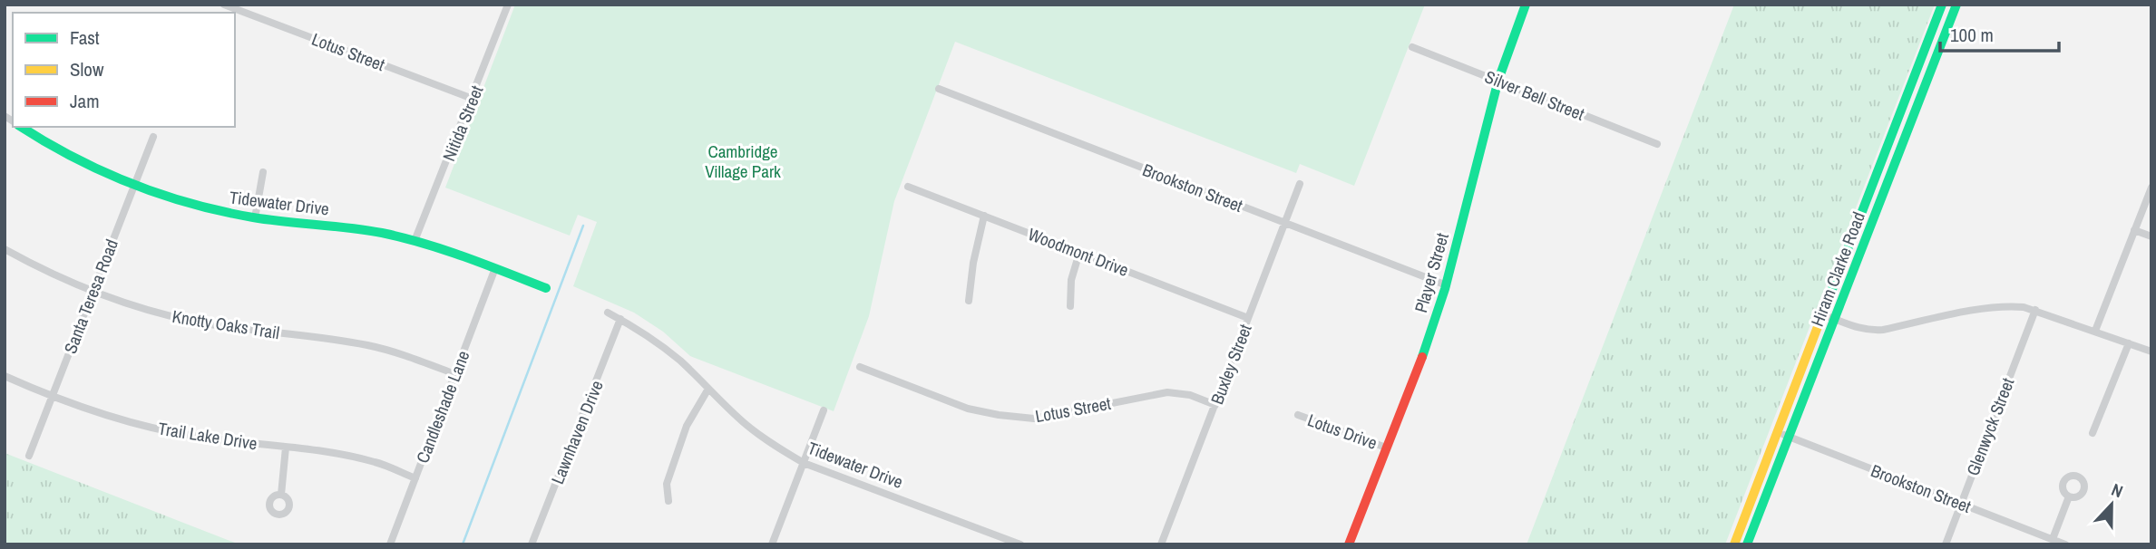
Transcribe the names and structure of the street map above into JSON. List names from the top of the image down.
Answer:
{
  "streets": {
    "main road": ["Tidewater Drive", "Hiram Clarke Road", "Player Street"],
    "street": [
      "Lotus Street",
      "Silver Bell Street",
      "Nitida Street",
      "Brookston Street",
      "Woodmont Drive",
      "Santa Teresa Road",
      "Knotty Oaks Trail",
      "Buxley Street",
      "Candleshade Lane",
      "Glenwyck Street",
      "Lotus Drive",
      "Lawnhaven Drive",
      "Trail Lake Drive"
    ]
  },
  "crossings": [
    ["Lotus Street", "Nitida Street"],
    ["Lotus Street", "Buxley Street"],
    ["Silver Bell Street", "Player Street"],
    ["Nitida Street", "Tidewater Drive"],
    ["Brookston Street", "Hiram Clarke Road"],
    ["Brookston Street", "Player Street"],
    ["Brookston Street", "Buxley Street"],
    ["Brookston Street", "Glenwyck Street"],
    ["Tidewater Drive", "Santa Teresa Road"],
    ["Tidewater Drive", "Candleshade Lane"],
    ["Tidewater Drive", "Lawnhaven Drive"],
    ["Woodmont Drive", "Buxley Street"],
    ["Player Street", "Lotus Drive"],
    ["Santa Teresa Road", "Knotty Oaks Trail"],
    ["Santa Teresa Road", "Trail Lake Drive"],
    ["Knotty Oaks Trail", "Candleshade Lane"],
    ["Candleshade Lane", "Trail Lake Drive"]
  ],
  "parks": ["Cambridge Village Park"],
  "legend": ["Fast", "Slow", "Jam"],
  "scale_bar": "100 m",
  "north": "top"
}
